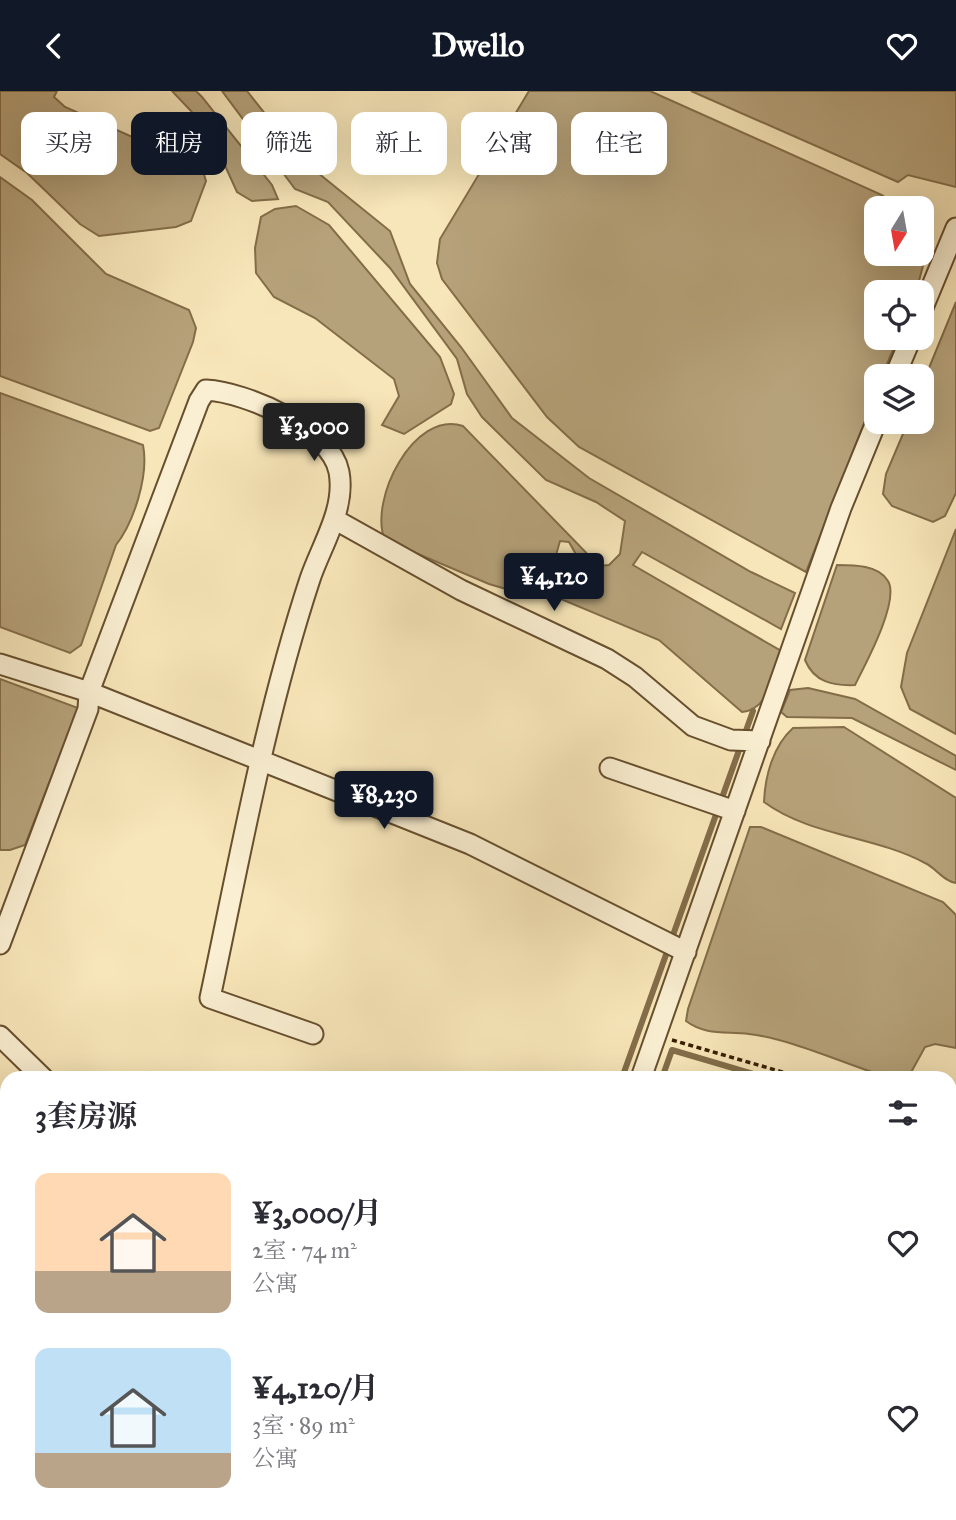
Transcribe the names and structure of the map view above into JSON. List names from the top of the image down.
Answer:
{
  "north": "bottom",
  "page": {
    "header": "Dwello",
    "chip": [
      "买房",
      "租房",
      "筛选",
      "新上",
      "公寓",
      "住宅"
    ],
    "price": ["¥3,000", "¥4,120", "¥8,230"],
    "heading": "3套房源",
    "list": [
      {
        "name": "¥3,000/月",
        "note": "2室 · 74 m² · 公寓"
      },
      {
        "name": "¥4,120/月",
        "note": "3室 · 89 m² · 公寓"
      }
    ]
  }
}
